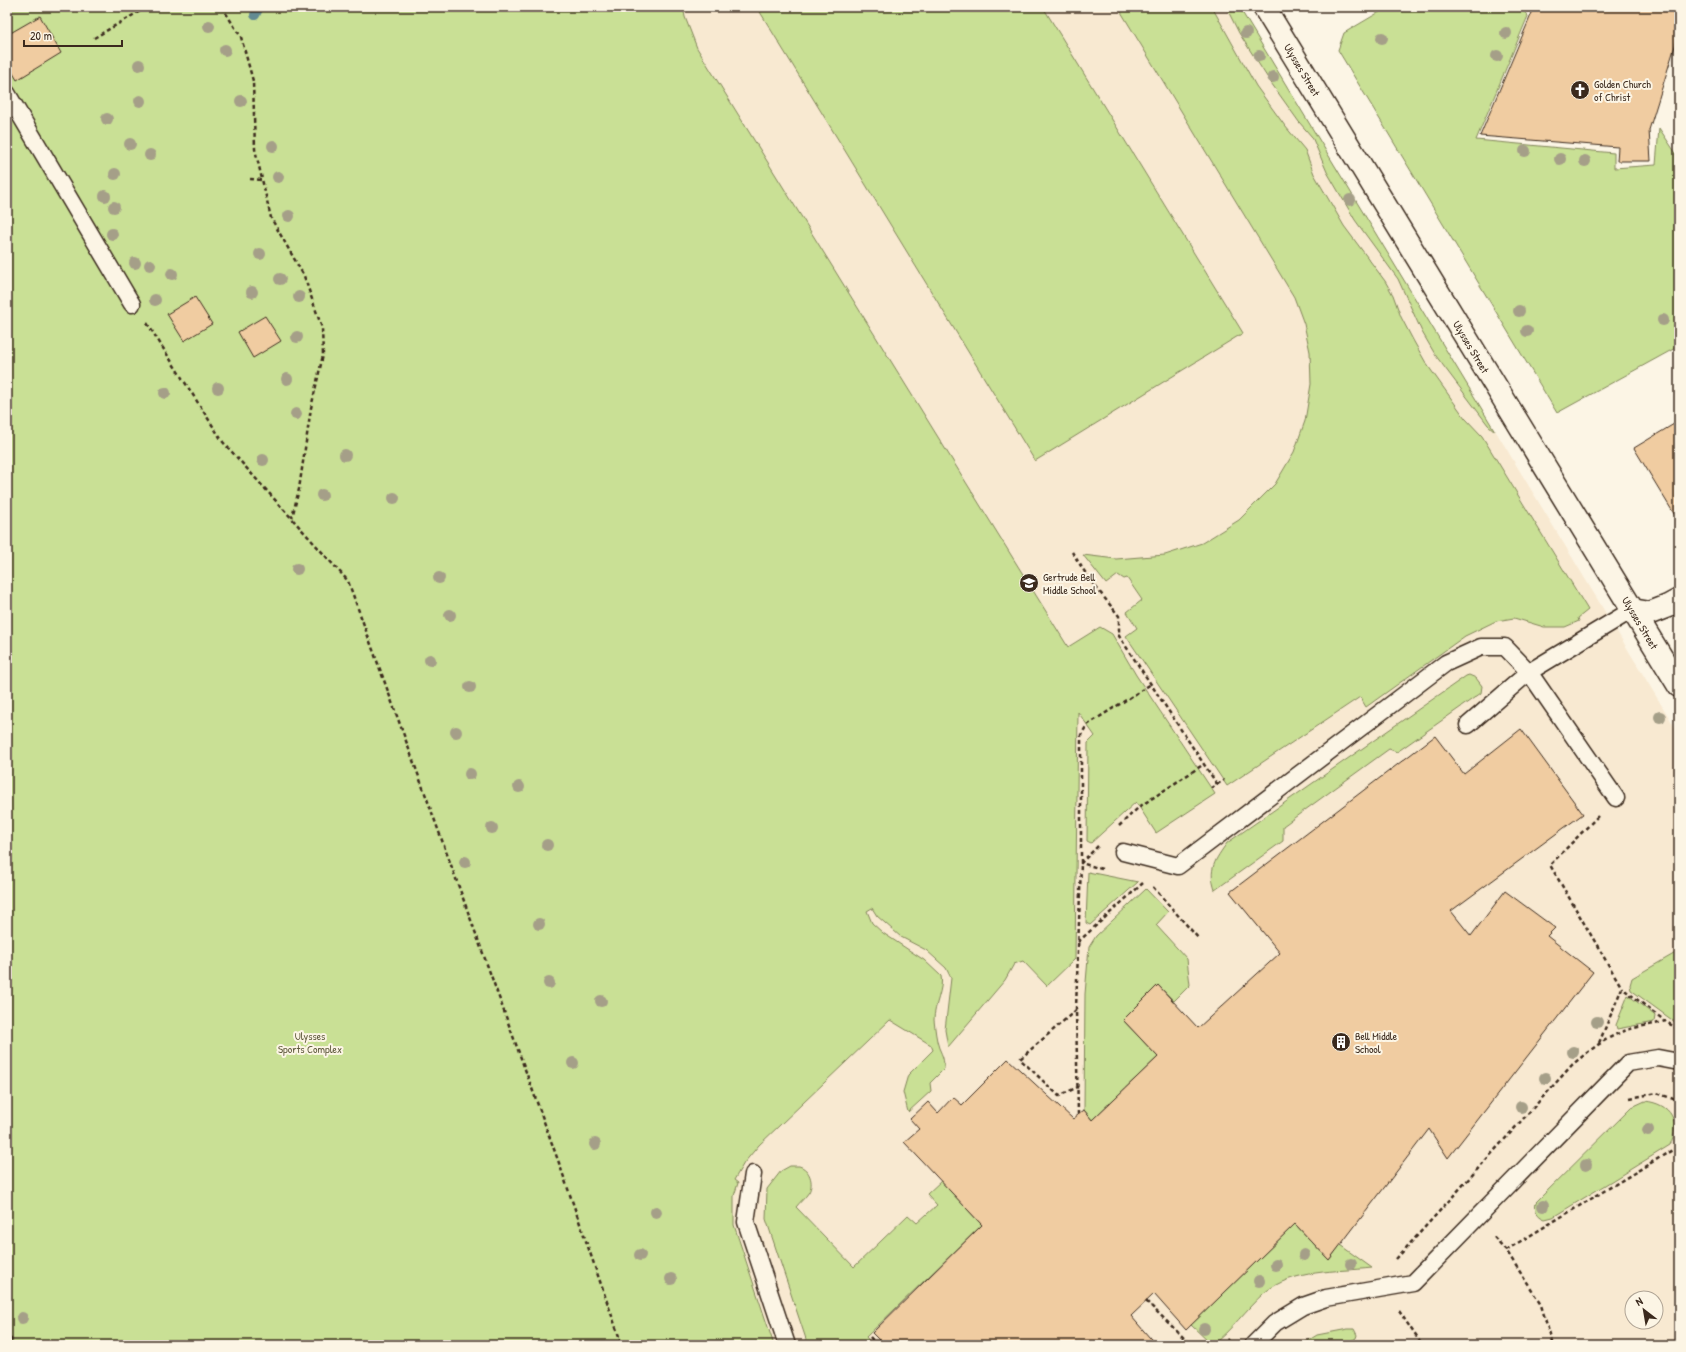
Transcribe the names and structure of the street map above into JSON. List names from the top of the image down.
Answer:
{
  "streets": {
    "street": ["Ulysses Street"]
  },
  "parks": ["Ulysses Sports Complex"],
  "places": {
    "church": ["Golden Church of Christ"],
    "school or university": ["Gertrude Bell Middle School"],
    "building": ["Bell Middle School"]
  },
  "scale_bar": "20 m",
  "north": "top left"
}
